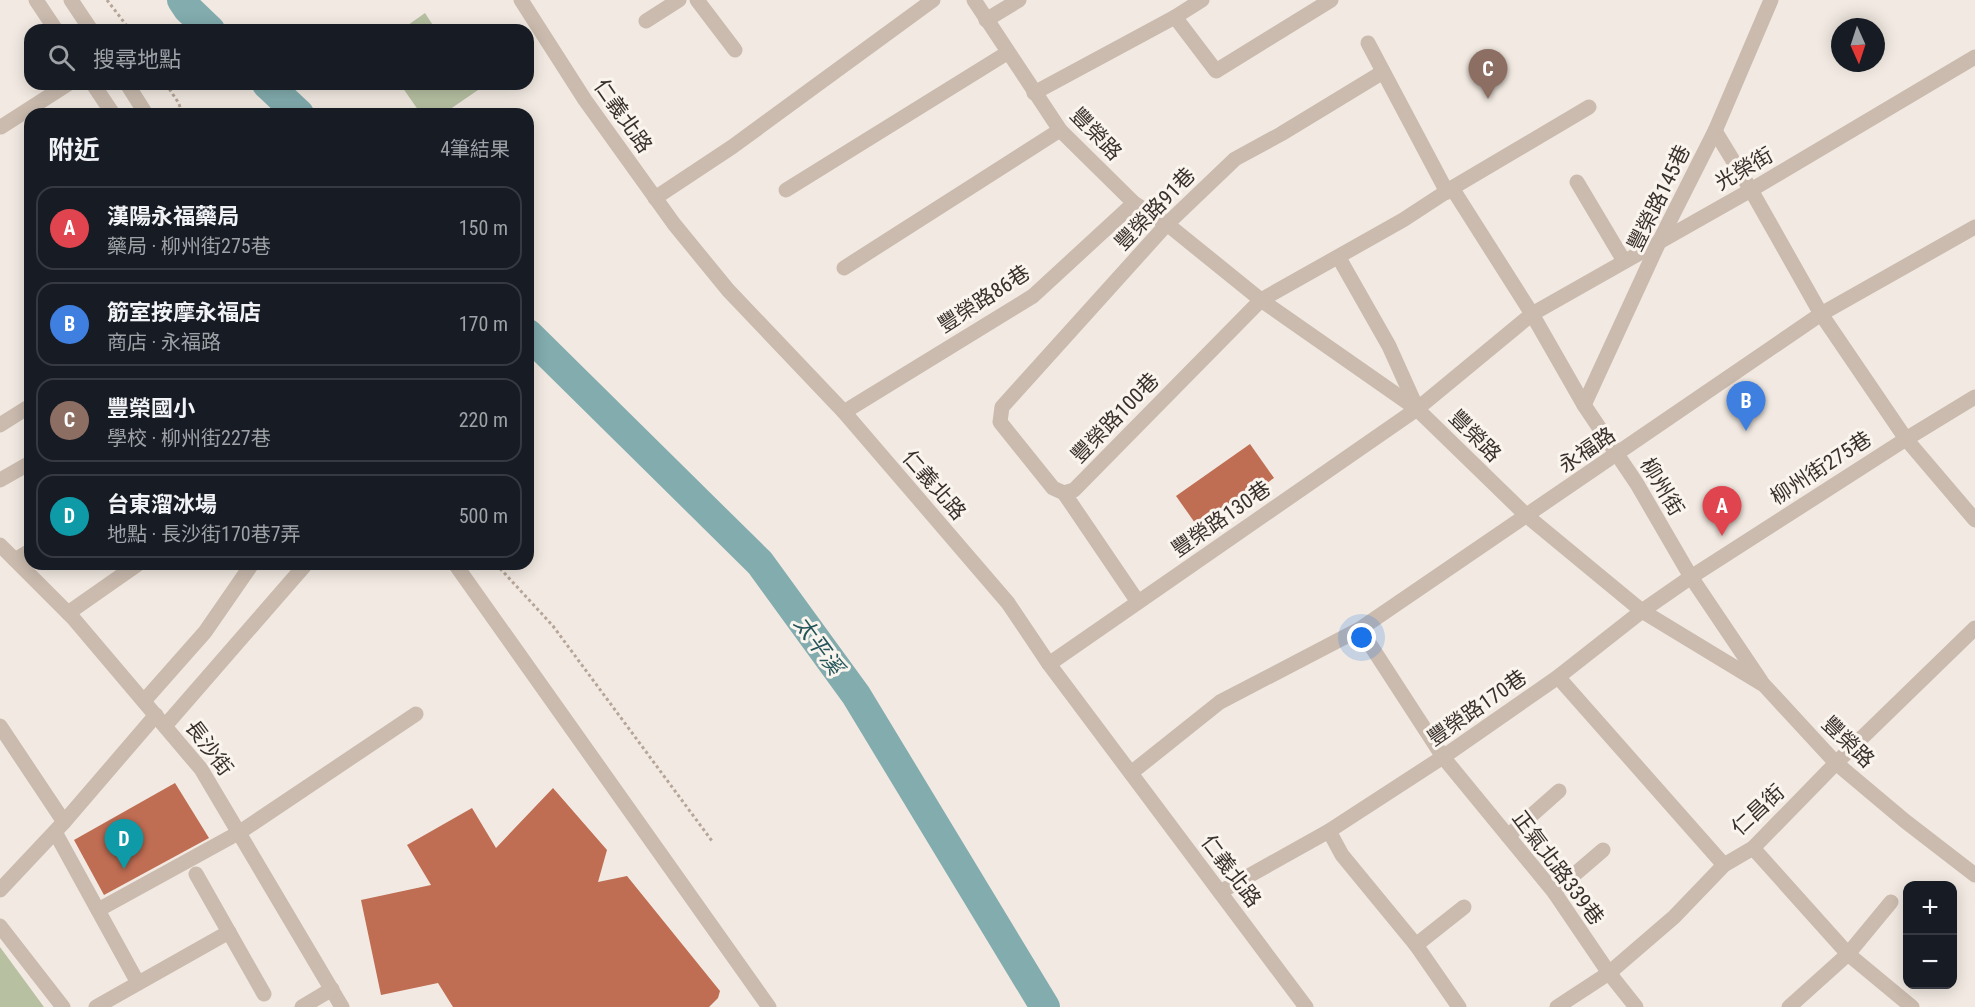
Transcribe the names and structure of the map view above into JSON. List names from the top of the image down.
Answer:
{
  "streets": {
    "street": [
      "仁義北路",
      "豐榮路",
      "光榮街",
      "豐榮路145巷",
      "豐榮路91巷",
      "豐榮路86巷",
      "豐榮路100巷",
      "永福路",
      "柳州街275巷",
      "柳州街",
      "豐榮路130巷",
      "豐榮路170巷",
      "長沙街",
      "仁昌街",
      "正氣北路339巷"
    ]
  },
  "crossings": [
    ["仁義北路", "豐榮路86巷"],
    ["仁義北路", "永福路"],
    ["仁義北路", "豐榮路130巷"],
    ["仁義北路", "豐榮路170巷"],
    ["豐榮路", "豐榮路91巷"],
    ["豐榮路", "豐榮路86巷"],
    ["豐榮路", "豐榮路100巷"],
    ["豐榮路", "永福路"],
    ["豐榮路", "柳州街275巷"],
    ["豐榮路", "柳州街"],
    ["豐榮路", "豐榮路130巷"],
    ["豐榮路", "豐榮路170巷"],
    ["豐榮路", "仁昌街"],
    ["光榮街", "豐榮路145巷"],
    ["光榮街", "柳州街"],
    ["光榮街", "豐榮路130巷"],
    ["豐榮路145巷", "柳州街"],
    ["豐榮路91巷", "豐榮路100巷"],
    ["豐榮路91巷", "柳州街"],
    ["豐榮路100巷", "柳州街"],
    ["永福路", "柳州街"],
    ["永福路", "正氣北路339巷"],
    ["柳州街275巷", "柳州街"],
    ["柳州街275巷", "豐榮路170巷"],
    ["柳州街", "豐榮路130巷"],
    ["豐榮路170巷", "正氣北路339巷"],
    ["仁昌街", "正氣北路339巷"]
  ],
  "water": ["太平溪"],
  "north": "bottom",
  "page": {
    "search": "搜尋地點",
    "pins": [
      "C",
      "B",
      "A",
      "D"
    ],
    "heading": ["附近", "4筆結果"],
    "list": [
      {
        "mark": "A",
        "name": "漢陽永福藥局",
        "note": "藥局 · 柳州街275巷",
        "value": "150 m"
      },
      {
        "mark": "B",
        "name": "筋室按摩永福店",
        "note": "商店 · 永福路",
        "value": "170 m"
      },
      {
        "mark": "C",
        "name": "豐榮國小",
        "note": "學校 · 柳州街227巷",
        "value": "220 m"
      },
      {
        "mark": "D",
        "name": "台東溜冰場",
        "note": "地點 · 長沙街170巷7弄",
        "value": "500 m"
      }
    ],
    "map_buttons": ["+", "−"]
  }
}
